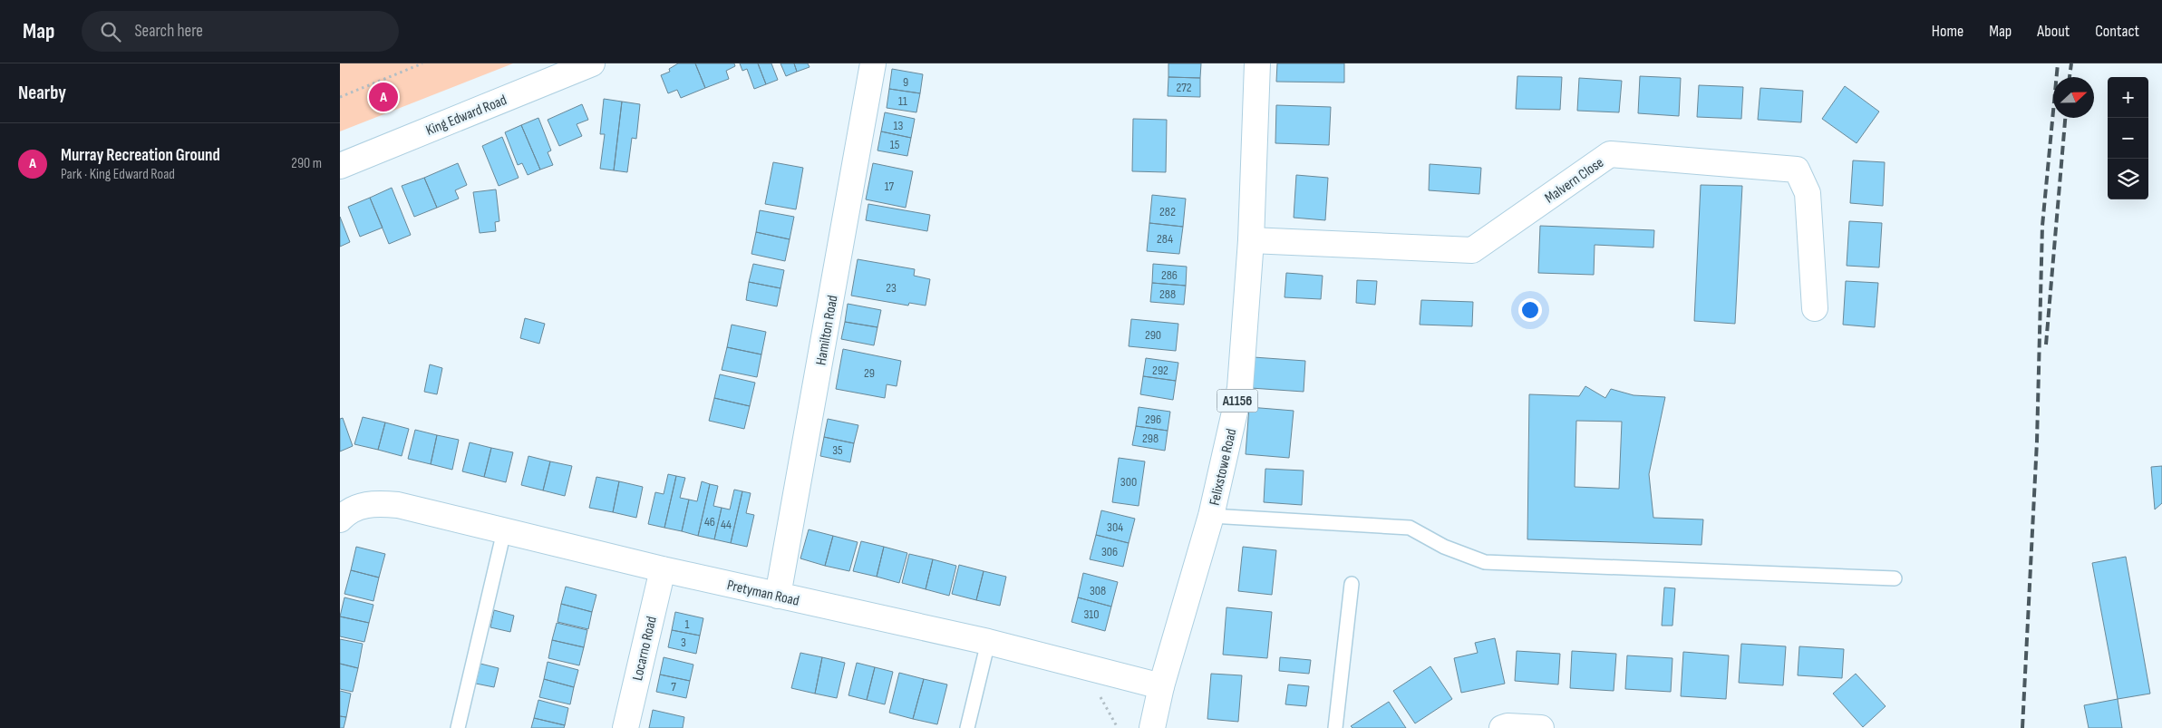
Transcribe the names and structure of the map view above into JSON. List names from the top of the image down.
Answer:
{
  "streets": {
    "street": [
      "King Edward Road",
      "Malvern Close",
      "Hamilton Road",
      "A1156",
      "Felixstowe Road",
      "Pretyman Road",
      "Locarno Road"
    ]
  },
  "crossings": [
    ["Malvern Close", "Felixstowe Road"],
    ["Hamilton Road", "Pretyman Road"],
    ["Felixstowe Road", "Pretyman Road"],
    ["Pretyman Road", "Locarno Road"]
  ],
  "house_numbers": [
    "9",
    "272",
    "11",
    "13",
    "15",
    "17",
    "282",
    "284",
    "286",
    "23",
    "288",
    "290",
    "292",
    "29",
    "296",
    "298",
    "35",
    "300",
    "46",
    "44",
    "304",
    "306",
    "308",
    "310",
    "1",
    "3",
    "7"
  ],
  "north": "right",
  "page": {
    "header": "Map",
    "search": "Search here",
    "nav": [
      "Home",
      "Map",
      "About",
      "Contact"
    ],
    "heading": "Nearby",
    "map_buttons": ["+", "−"],
    "pins": "A",
    "list": [
      {
        "mark": "A",
        "name": "Murray Recreation Ground",
        "note": "Park · King Edward Road",
        "value": "290 m"
      }
    ]
  }
}
